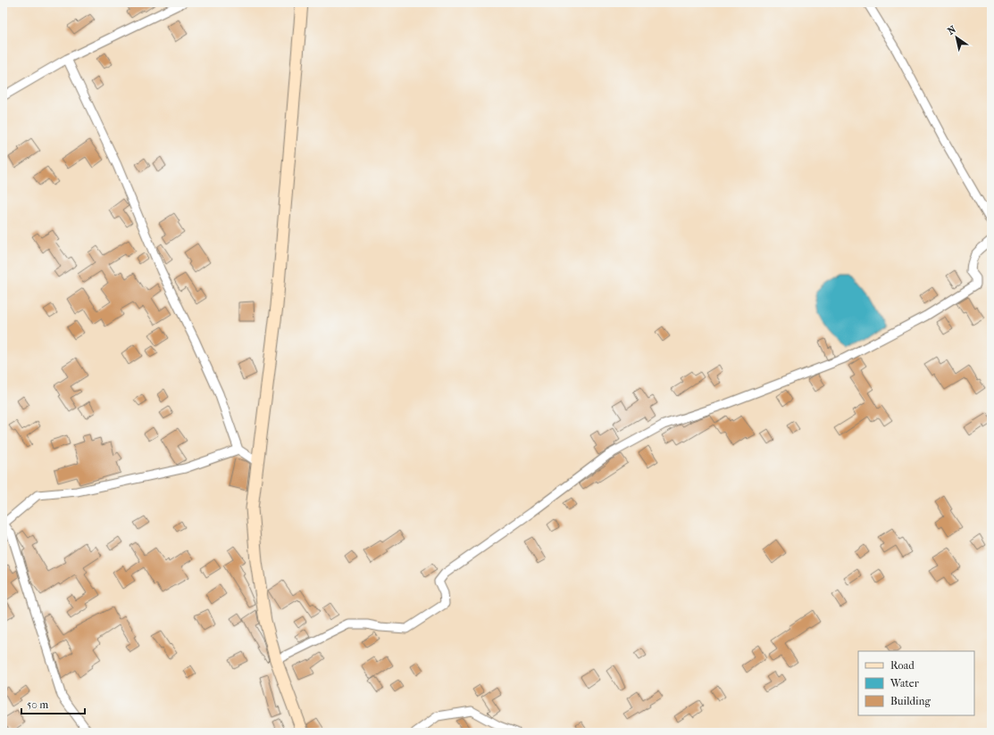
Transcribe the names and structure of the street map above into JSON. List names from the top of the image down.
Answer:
{
  "legend": ["Road", "Water", "Building"],
  "scale_bar": "50 m",
  "north": "top left"
}
